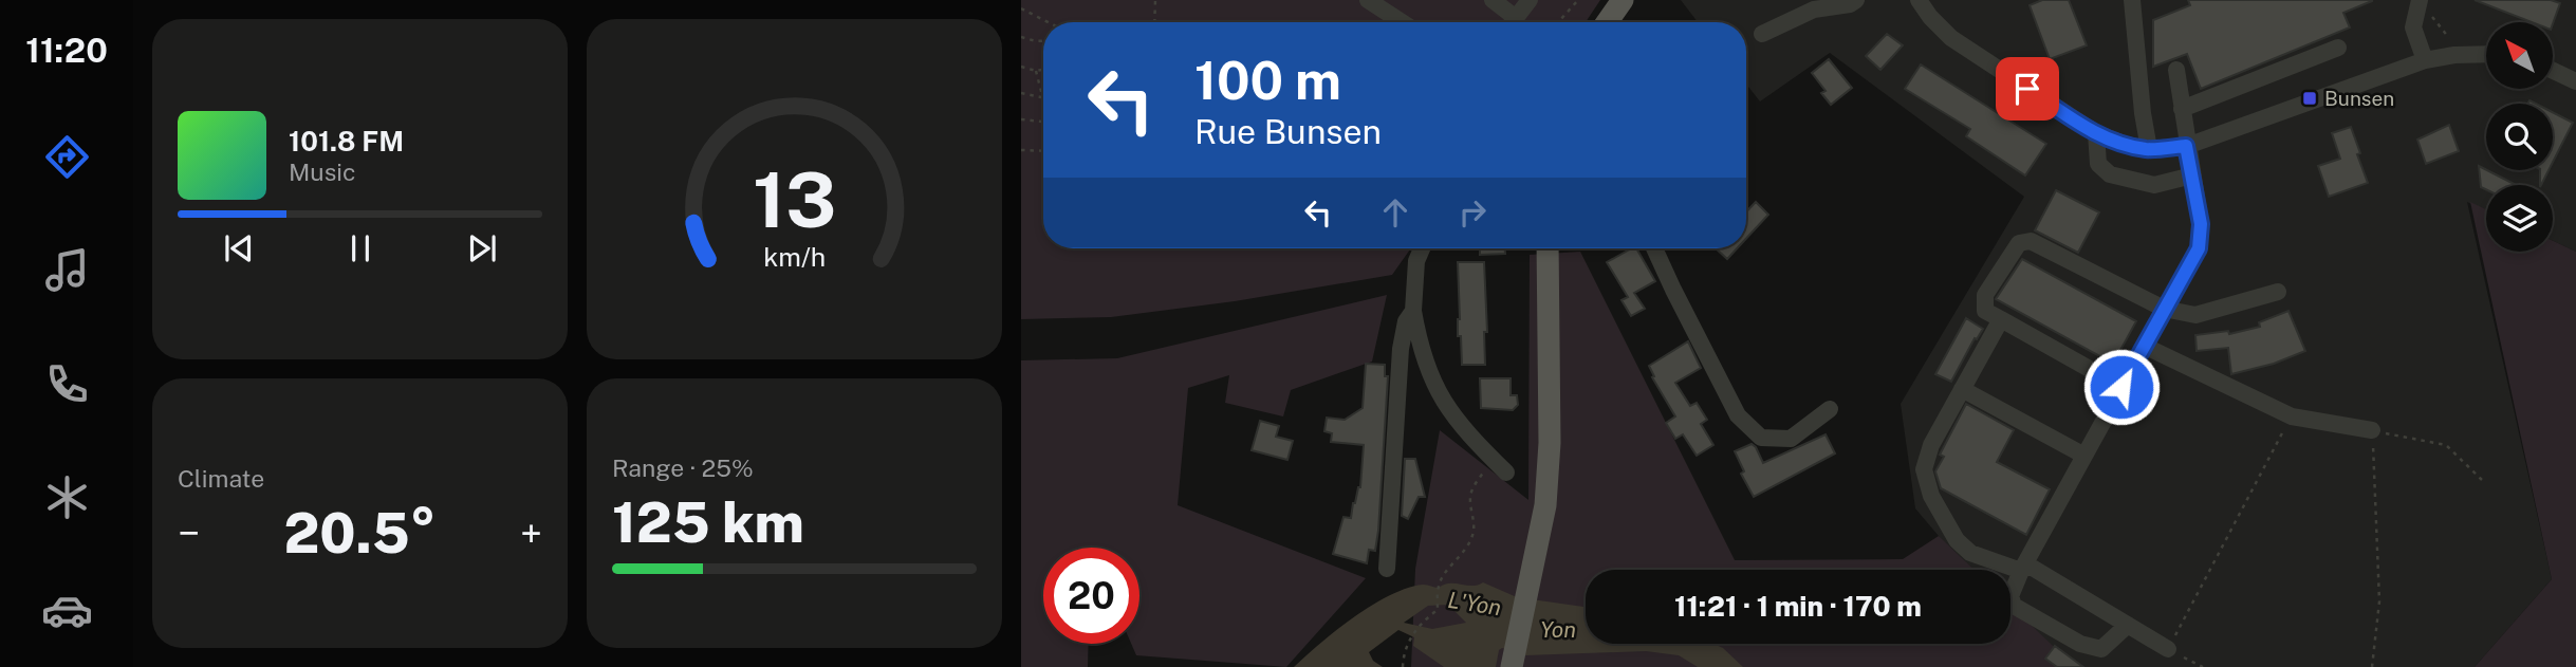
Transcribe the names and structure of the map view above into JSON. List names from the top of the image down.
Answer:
{
  "water": ["L'Yon", "Yon"],
  "places": {
    "transit": ["Bunsen"]
  },
  "north": "top left",
  "page": {
    "tabs": "11:20",
    "turn": ["100 m", "Rue Bunsen"],
    "song": ["101.8 FM", "Music"],
    "tile": [
      "Climate",
      ["Range · 25%", "125 km"]
    ],
    "heat": ["−", "20.5°", "+"],
    "limit": "20",
    "trip": "11:21 · 1 min · 170 m",
    "gauge": ["13", "km/h"]
  }
}
